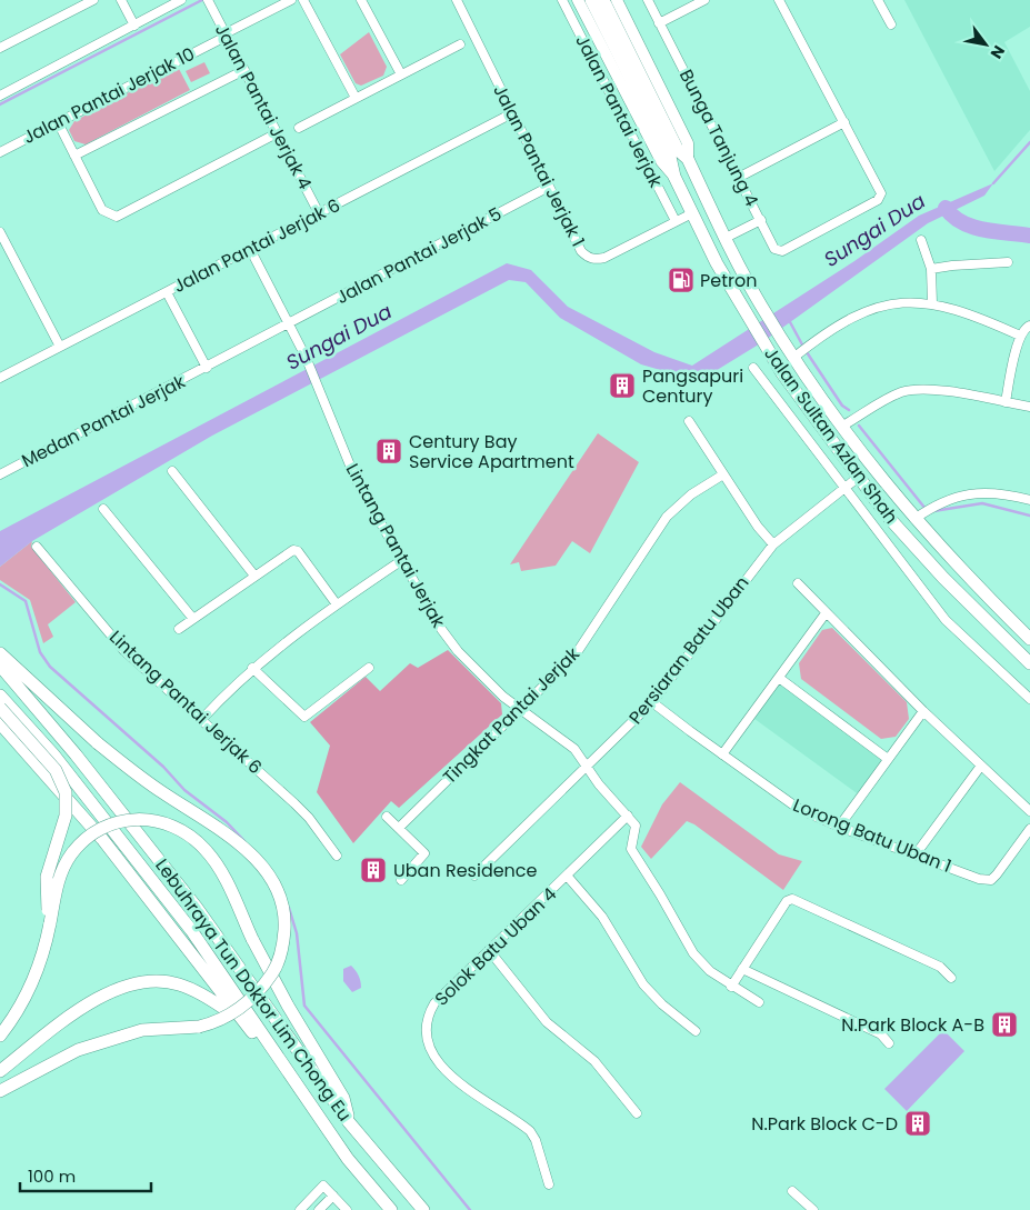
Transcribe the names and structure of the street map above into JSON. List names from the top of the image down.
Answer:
{
  "streets": {
    "highway": ["Jalan Sultan Azlan Shah", "Lebuhraya Tun Doktor Lim Chong Eu"],
    "street": [
      "Jalan Pantai Jerjak 10",
      "Jalan Pantai Jerjak 4",
      "Jalan Pantai Jerjak",
      "Bunga Tanjung 4",
      "Jalan Pantai Jerjak 1",
      "Jalan Pantai Jerjak 6",
      "Jalan Pantai Jerjak 5",
      "Medan Pantai Jerjak",
      "Lintang Pantai Jerjak",
      "Persiaran Batu Uban",
      "Lintang Pantai Jerjak 6",
      "Tingkat Pantai Jerjak",
      "Lorong Batu Uban 1",
      "Solok Batu Uban 4"
    ]
  },
  "crossings": [
    ["Jalan Pantai Jerjak 10", "Jalan Pantai Jerjak 4"],
    ["Jalan Pantai Jerjak 4", "Jalan Pantai Jerjak 6"],
    ["Jalan Pantai Jerjak", "Jalan Pantai Jerjak 1"],
    ["Jalan Pantai Jerjak 1", "Jalan Pantai Jerjak 6"],
    ["Jalan Pantai Jerjak 1", "Jalan Pantai Jerjak 5"],
    ["Jalan Pantai Jerjak 1", "Jalan Sultan Azlan Shah"],
    ["Jalan Pantai Jerjak 6", "Medan Pantai Jerjak"],
    ["Jalan Pantai Jerjak 6", "Lintang Pantai Jerjak"],
    ["Jalan Pantai Jerjak 5", "Medan Pantai Jerjak"],
    ["Jalan Pantai Jerjak 5", "Lintang Pantai Jerjak"],
    ["Medan Pantai Jerjak", "Lintang Pantai Jerjak"],
    ["Jalan Sultan Azlan Shah", "Persiaran Batu Uban"],
    ["Lintang Pantai Jerjak", "Persiaran Batu Uban"],
    ["Lintang Pantai Jerjak", "Tingkat Pantai Jerjak"],
    ["Lintang Pantai Jerjak", "Solok Batu Uban 4"],
    ["Persiaran Batu Uban", "Lorong Batu Uban 1"]
  ],
  "water": ["Sungai Dua"],
  "places": {
    "fuel station": ["Petron"],
    "building": [
      "Pangsapuri Century",
      "Century Bay Service Apartment",
      "Uban Residence",
      "N.Park Block A-B",
      "N.Park Block C-D"
    ]
  },
  "scale_bar": "100 m",
  "north": "bottom right"
}
